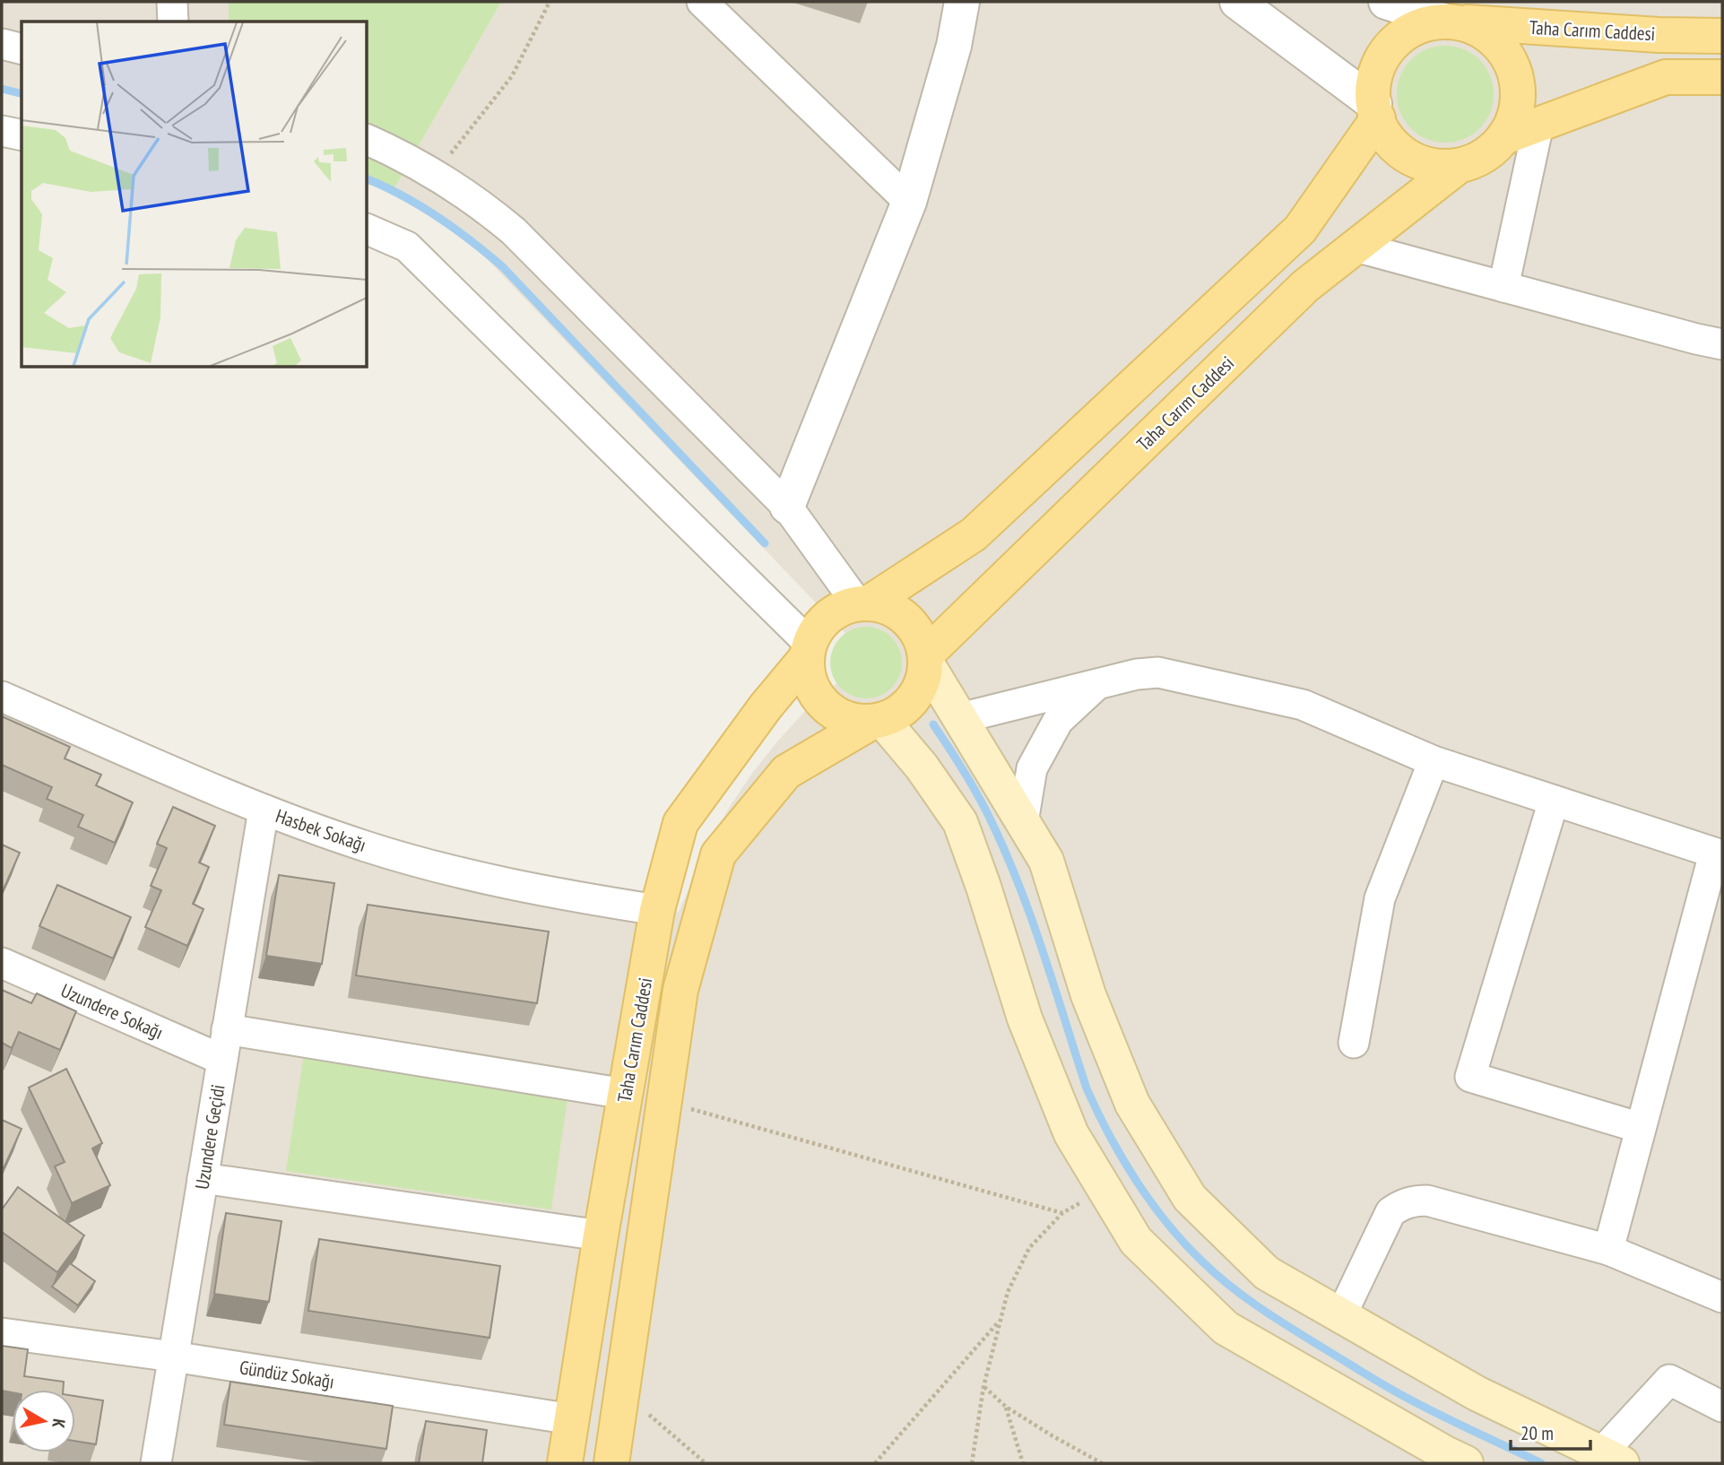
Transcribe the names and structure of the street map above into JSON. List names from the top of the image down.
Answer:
{
  "streets": {
    "main road": ["Taha Carım Caddesi"],
    "street": [
      "Hasbek Sokağı",
      "Uzundere Sokağı",
      "Uzundere Geçidi",
      "Gündüz Sokağı"
    ]
  },
  "crossings": [
    ["Taha Carım Caddesi", "Hasbek Sokağı"],
    ["Taha Carım Caddesi", "Gündüz Sokağı"],
    ["Hasbek Sokağı", "Uzundere Geçidi"],
    ["Uzundere Sokağı", "Uzundere Geçidi"],
    ["Uzundere Geçidi", "Gündüz Sokağı"]
  ],
  "scale_bar": "20 m",
  "north": "right"
}
